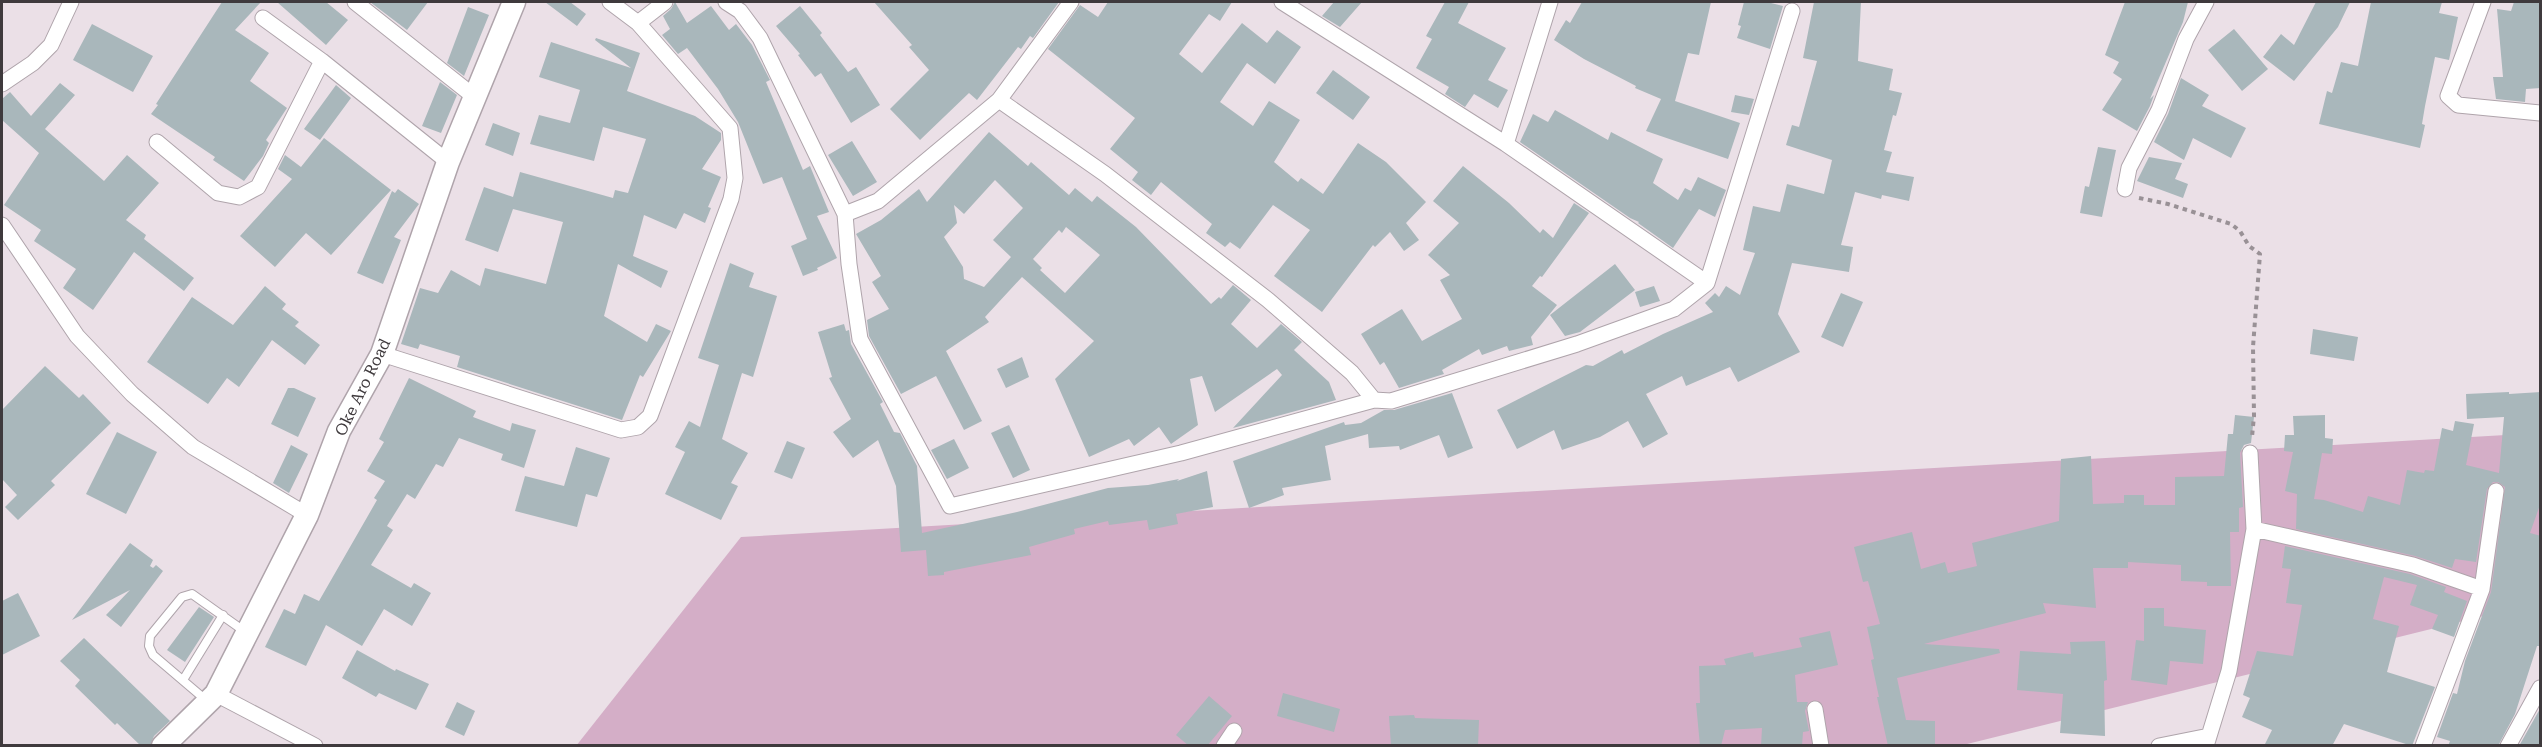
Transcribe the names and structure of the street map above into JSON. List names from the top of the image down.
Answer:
{
  "streets": {
    "main road": ["Oke Aro Road"]
  }
}
